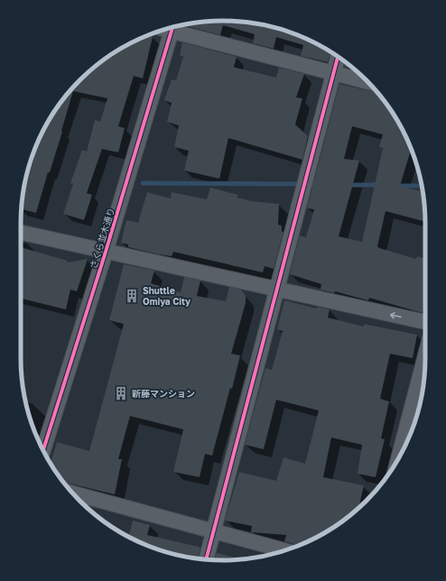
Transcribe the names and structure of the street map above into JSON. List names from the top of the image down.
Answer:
{
  "streets": {
    "street": ["さくら並木通り"]
  },
  "places": {
    "building": ["Shuttle Omiya City", "新藤マンション"]
  }
}
